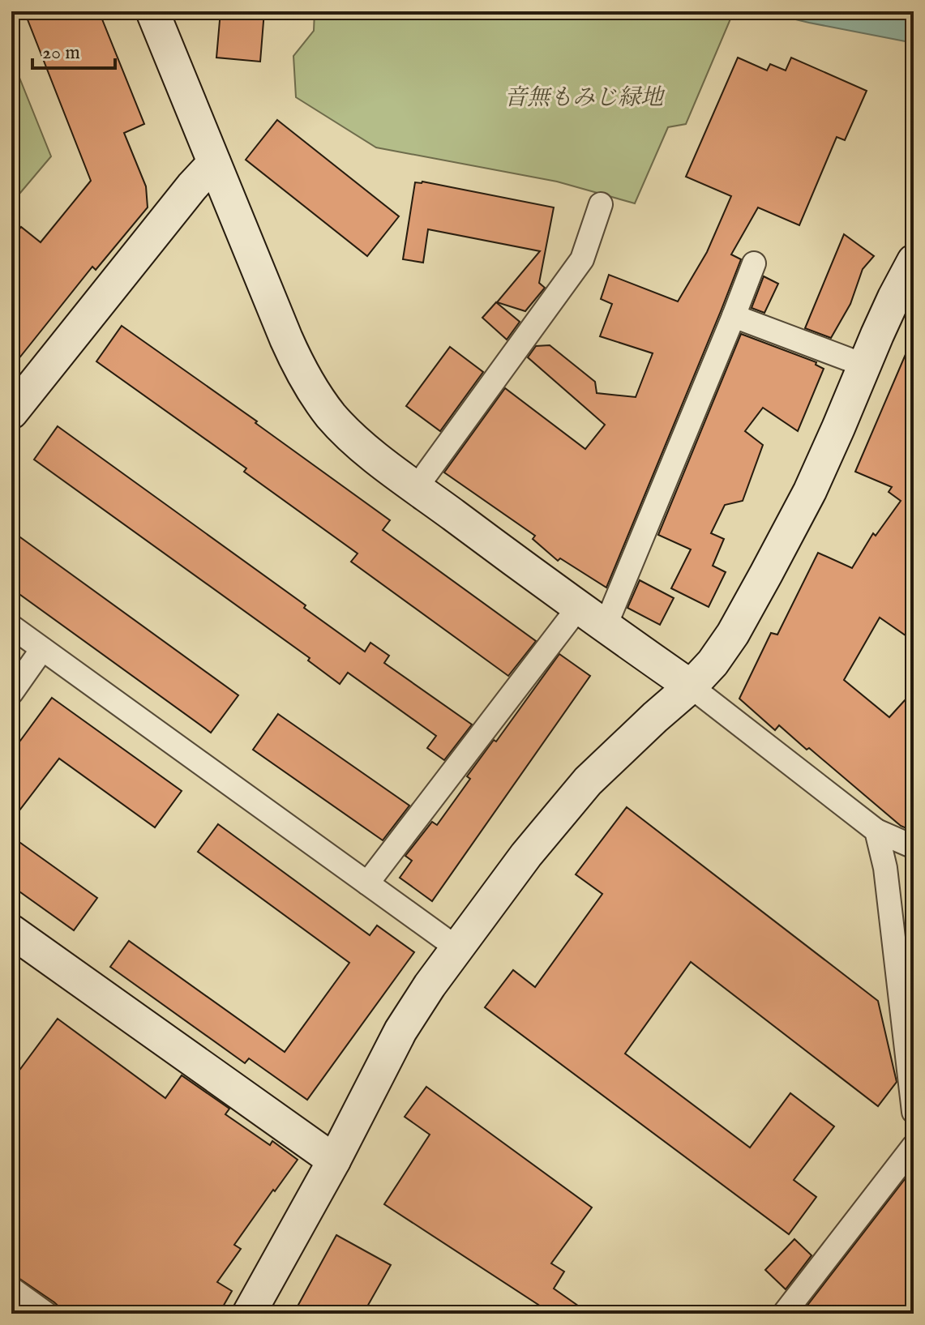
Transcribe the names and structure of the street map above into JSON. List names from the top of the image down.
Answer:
{
  "parks": ["音無もみじ緑地"],
  "scale_bar": "20 m"
}
